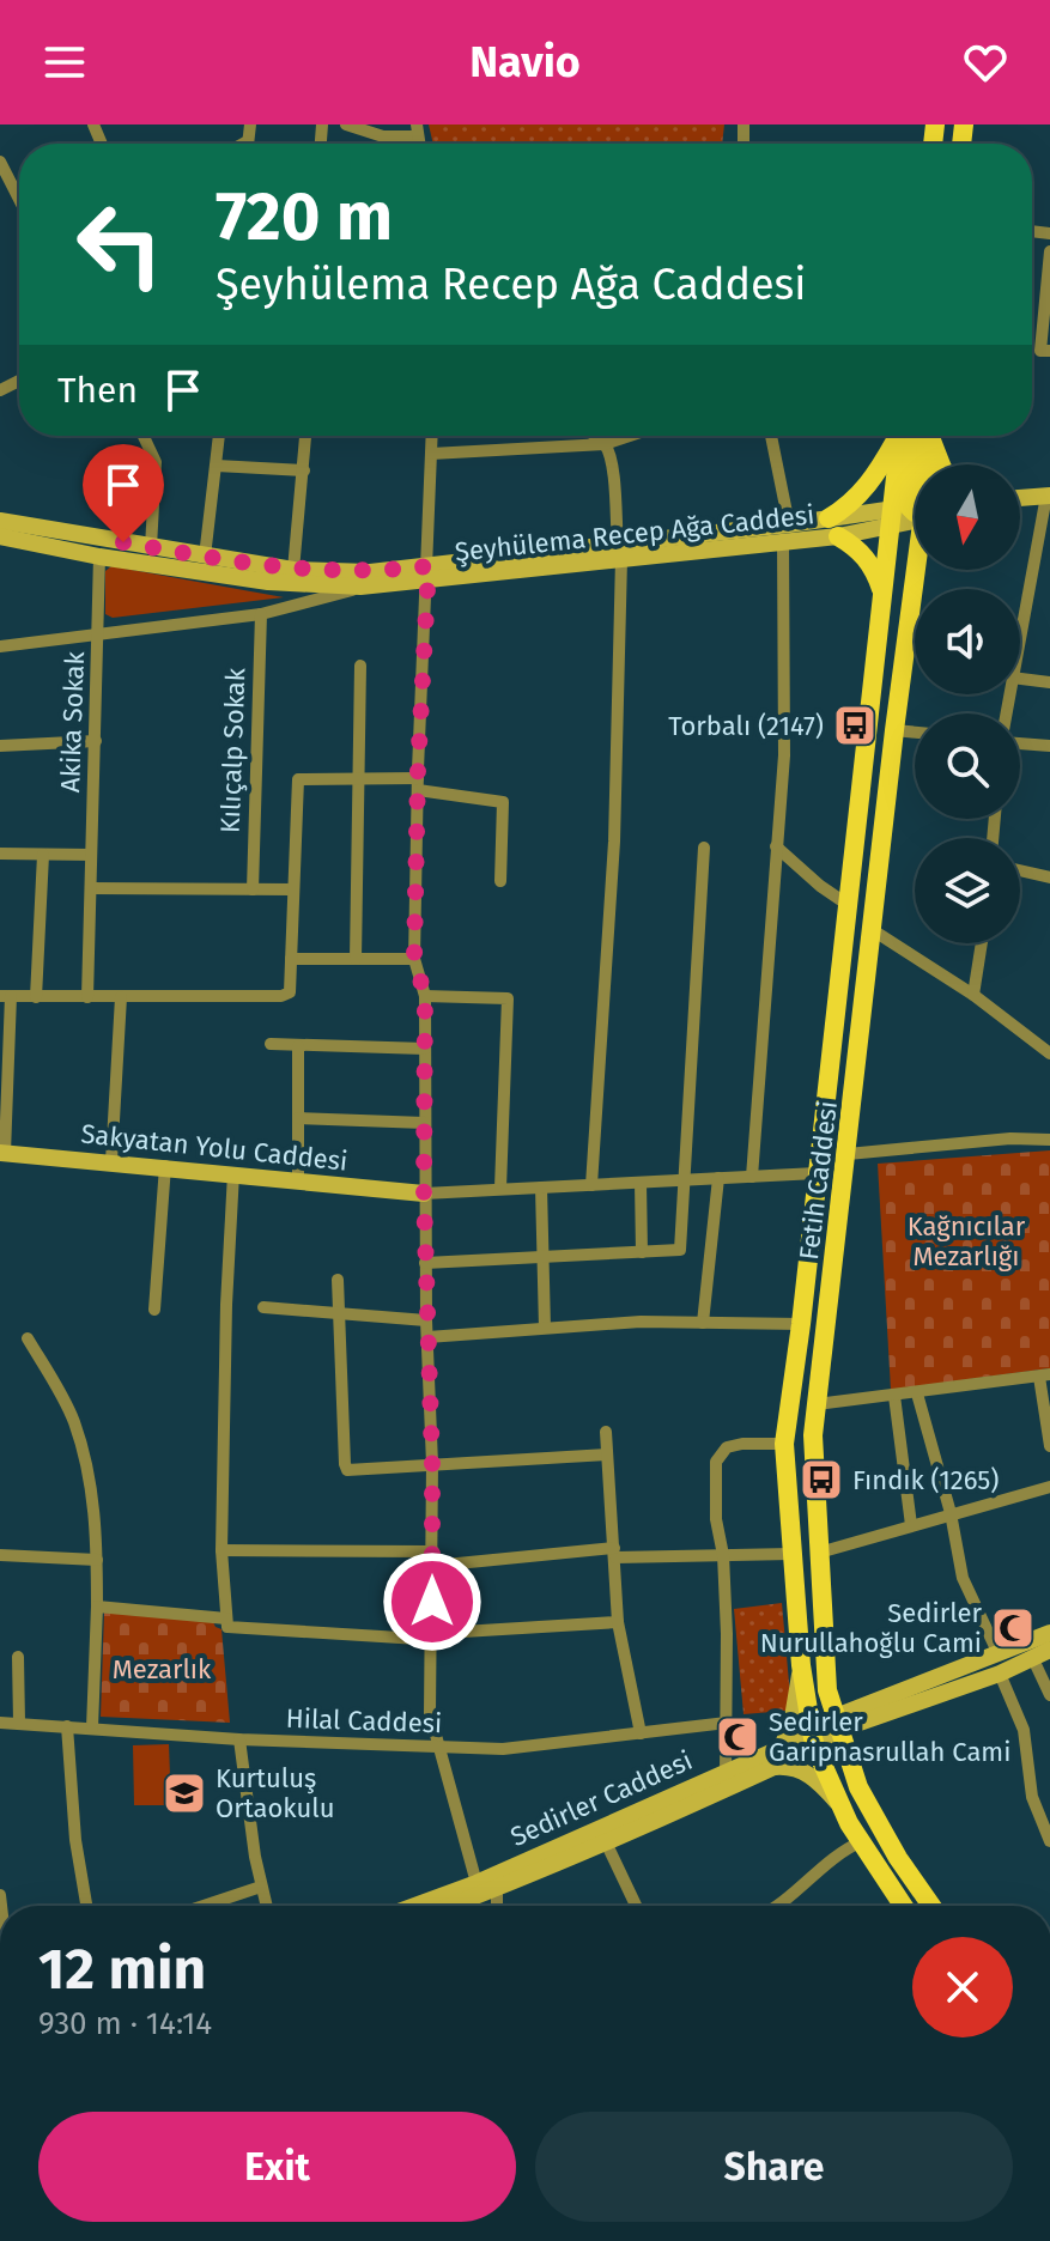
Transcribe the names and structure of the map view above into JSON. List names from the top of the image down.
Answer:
{
  "streets": {
    "main road": ["Fetih Caddesi"],
    "street": [
      "Şeyhülema Recep Ağa Caddesi",
      "Akika Sokak",
      "Kılıçalp Sokak",
      "Sakyatan Yolu Caddesi",
      "Hilal Caddesi",
      "Sedirler Caddesi"
    ]
  },
  "crossings": [
    ["Şeyhülema Recep Ağa Caddesi", "Akika Sokak"],
    ["Fetih Caddesi", "Sedirler Caddesi"]
  ],
  "parks": ["Kağnıcılar Mezarlığı", "Mezarlık"],
  "places": {
    "bus stop": ["Torbalı (2147)", "Fındık (1265)"],
    "mosque": ["Sedirler Nurullahoğlu Cami", "Sedirler Garipnasrullah Cami"],
    "school or university": ["Kurtuluş Ortaokulu"]
  },
  "north": "bottom",
  "page": {
    "header": "Navio",
    "turn": ["720 m", "Şeyhülema Recep Ağa Caddesi"],
    "then": "Then",
    "heading": ["12 min", "930 m · 14:14"],
    "buttons": ["Exit", "Share"]
  }
}
